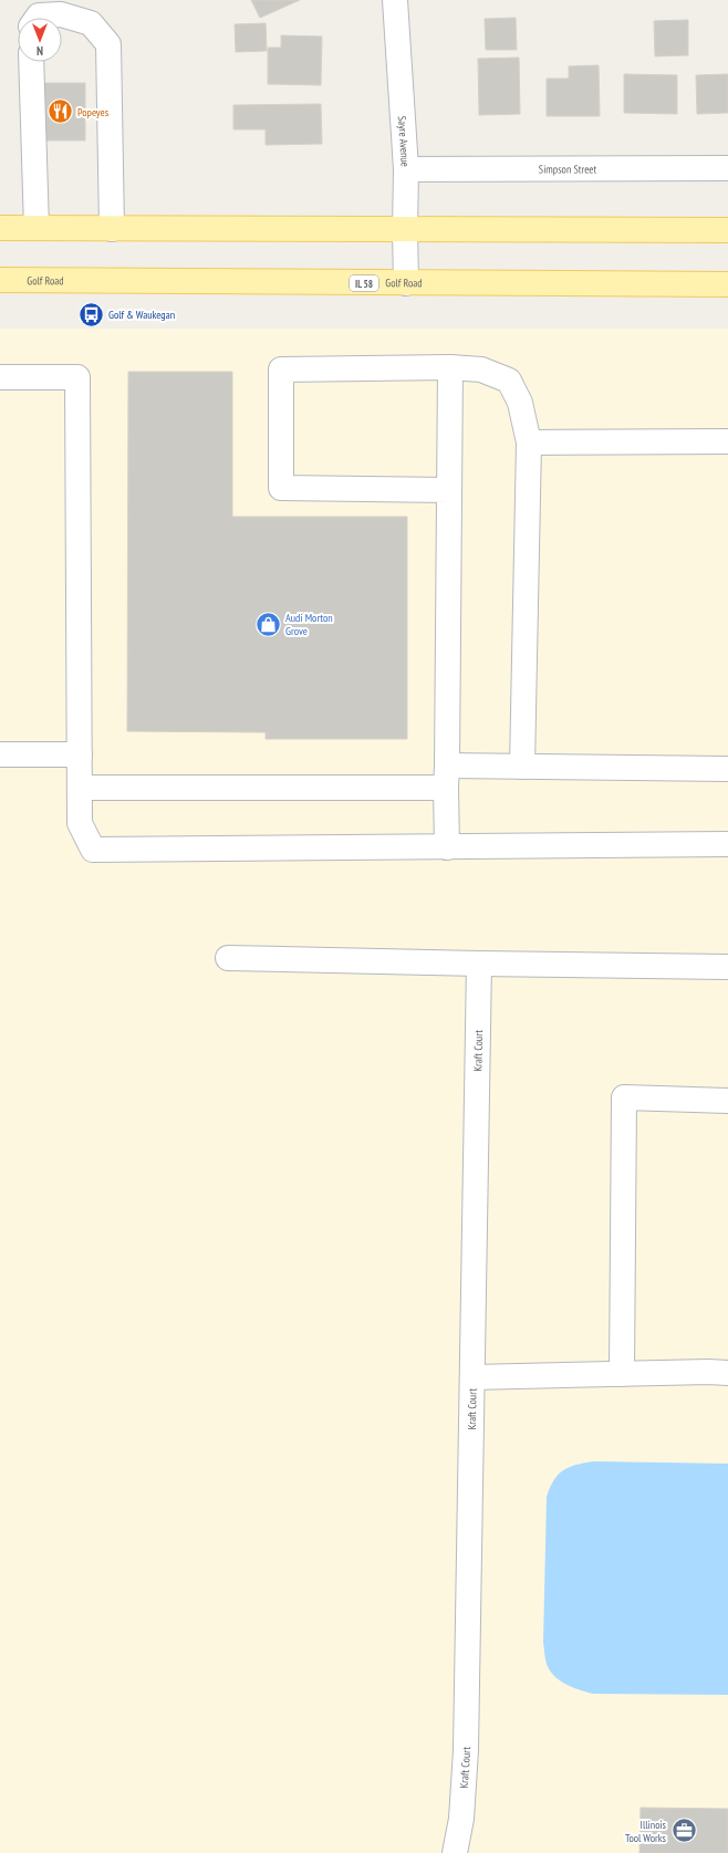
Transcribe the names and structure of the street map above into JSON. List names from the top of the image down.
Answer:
{
  "streets": {
    "main road": ["Golf Road", "IL 58"],
    "street": ["Sayre Avenue", "Simpson Street", "Kraft Court"]
  },
  "crossings": [
    ["Sayre Avenue", "Simpson Street"],
    ["Sayre Avenue", "Golf Road"]
  ],
  "places": {
    "restaurant": ["Popeyes"],
    "bus stop": ["Golf & Waukegan"],
    "shop": ["Audi Morton Grove"],
    "office": ["Illinois Tool Works"]
  },
  "north": "bottom"
}
